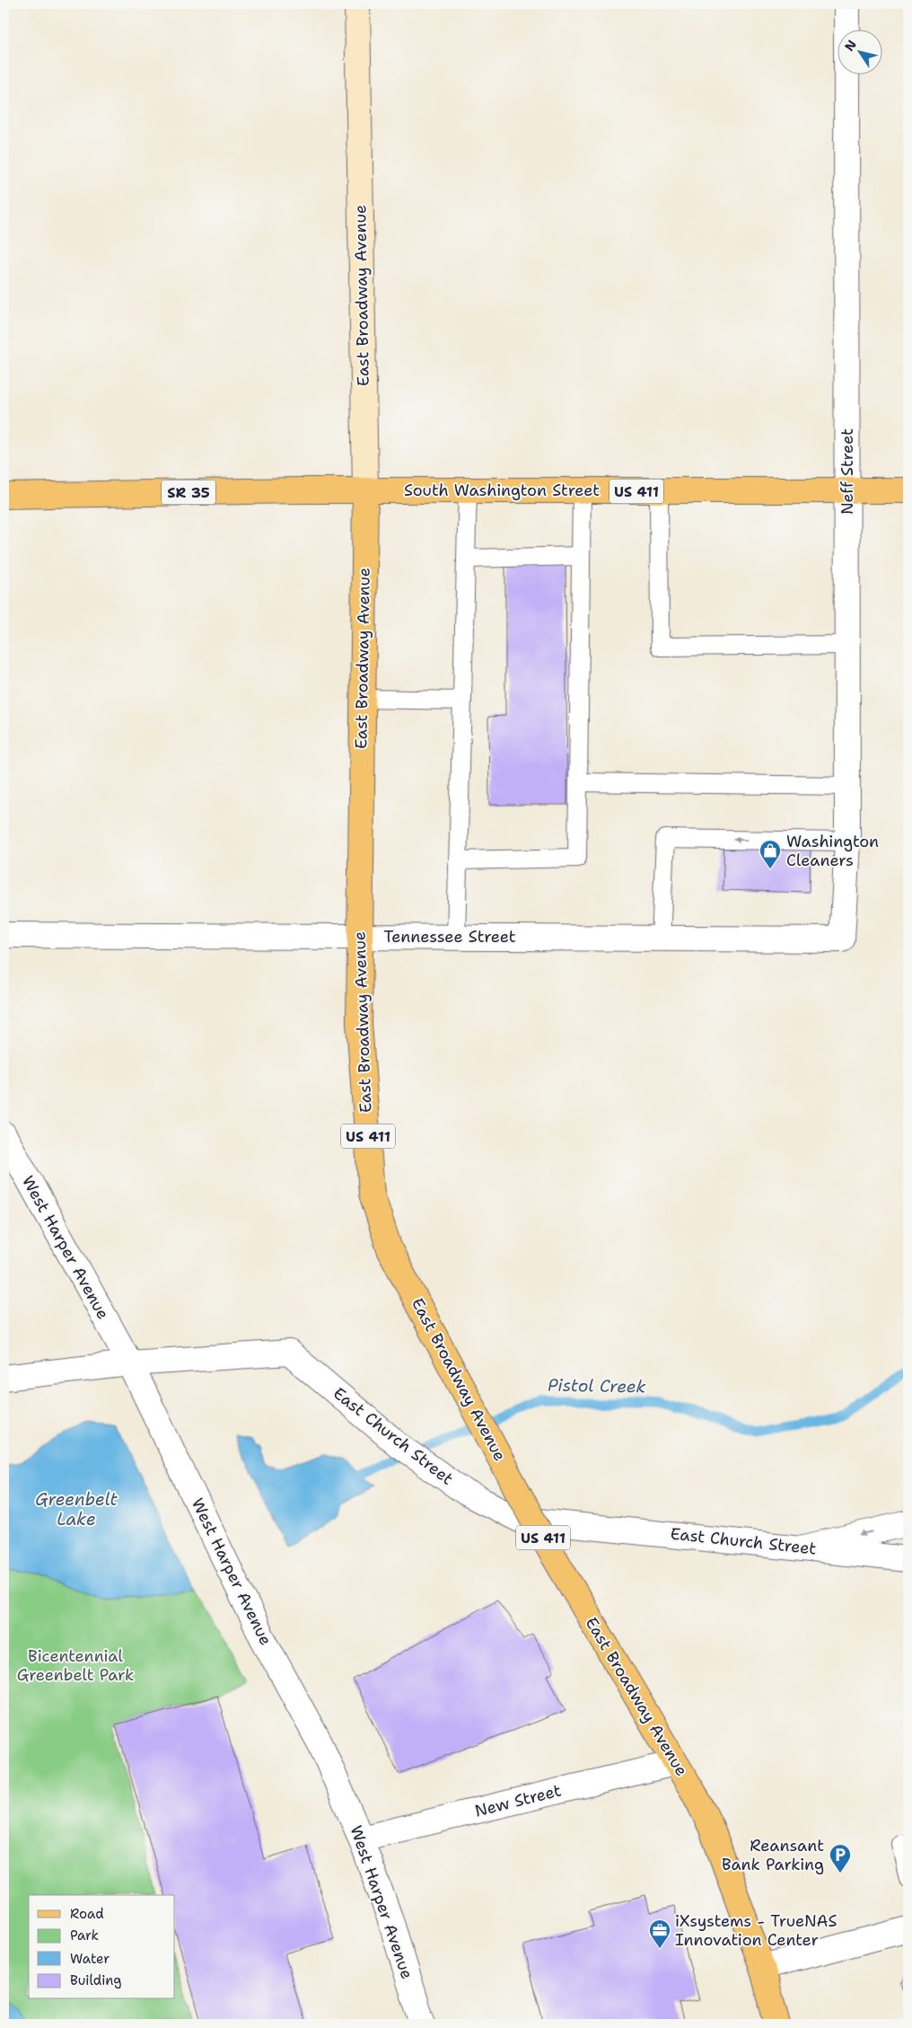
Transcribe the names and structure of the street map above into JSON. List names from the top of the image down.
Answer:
{
  "streets": {
    "main road": [
      "East Broadway Avenue",
      "South Washington Street",
      "US 411",
      "SR 35"
    ],
    "street": [
      "Neff Street",
      "Tennessee Street",
      "West Harper Avenue",
      "East Church Street",
      "New Street"
    ]
  },
  "crossings": [
    ["East Broadway Avenue", "South Washington Street"],
    ["East Broadway Avenue", "SR 35"],
    ["East Broadway Avenue", "Tennessee Street"],
    ["East Broadway Avenue", "New Street"],
    ["Neff Street", "South Washington Street"],
    ["Neff Street", "Tennessee Street"],
    ["South Washington Street", "SR 35"],
    ["West Harper Avenue", "East Church Street"],
    ["West Harper Avenue", "New Street"]
  ],
  "water": ["Pistol Creek", "Greenbelt Lake"],
  "parks": ["Bicentennial Greenbelt Park"],
  "places": {
    "shop": ["Washington Cleaners"],
    "parking": ["Reansant Bank Parking"],
    "office": ["iXsystems - TrueNAS Innovation Center"]
  },
  "legend": [
    "Road",
    "Park",
    "Water",
    "Building"
  ],
  "north": "top left"
}
